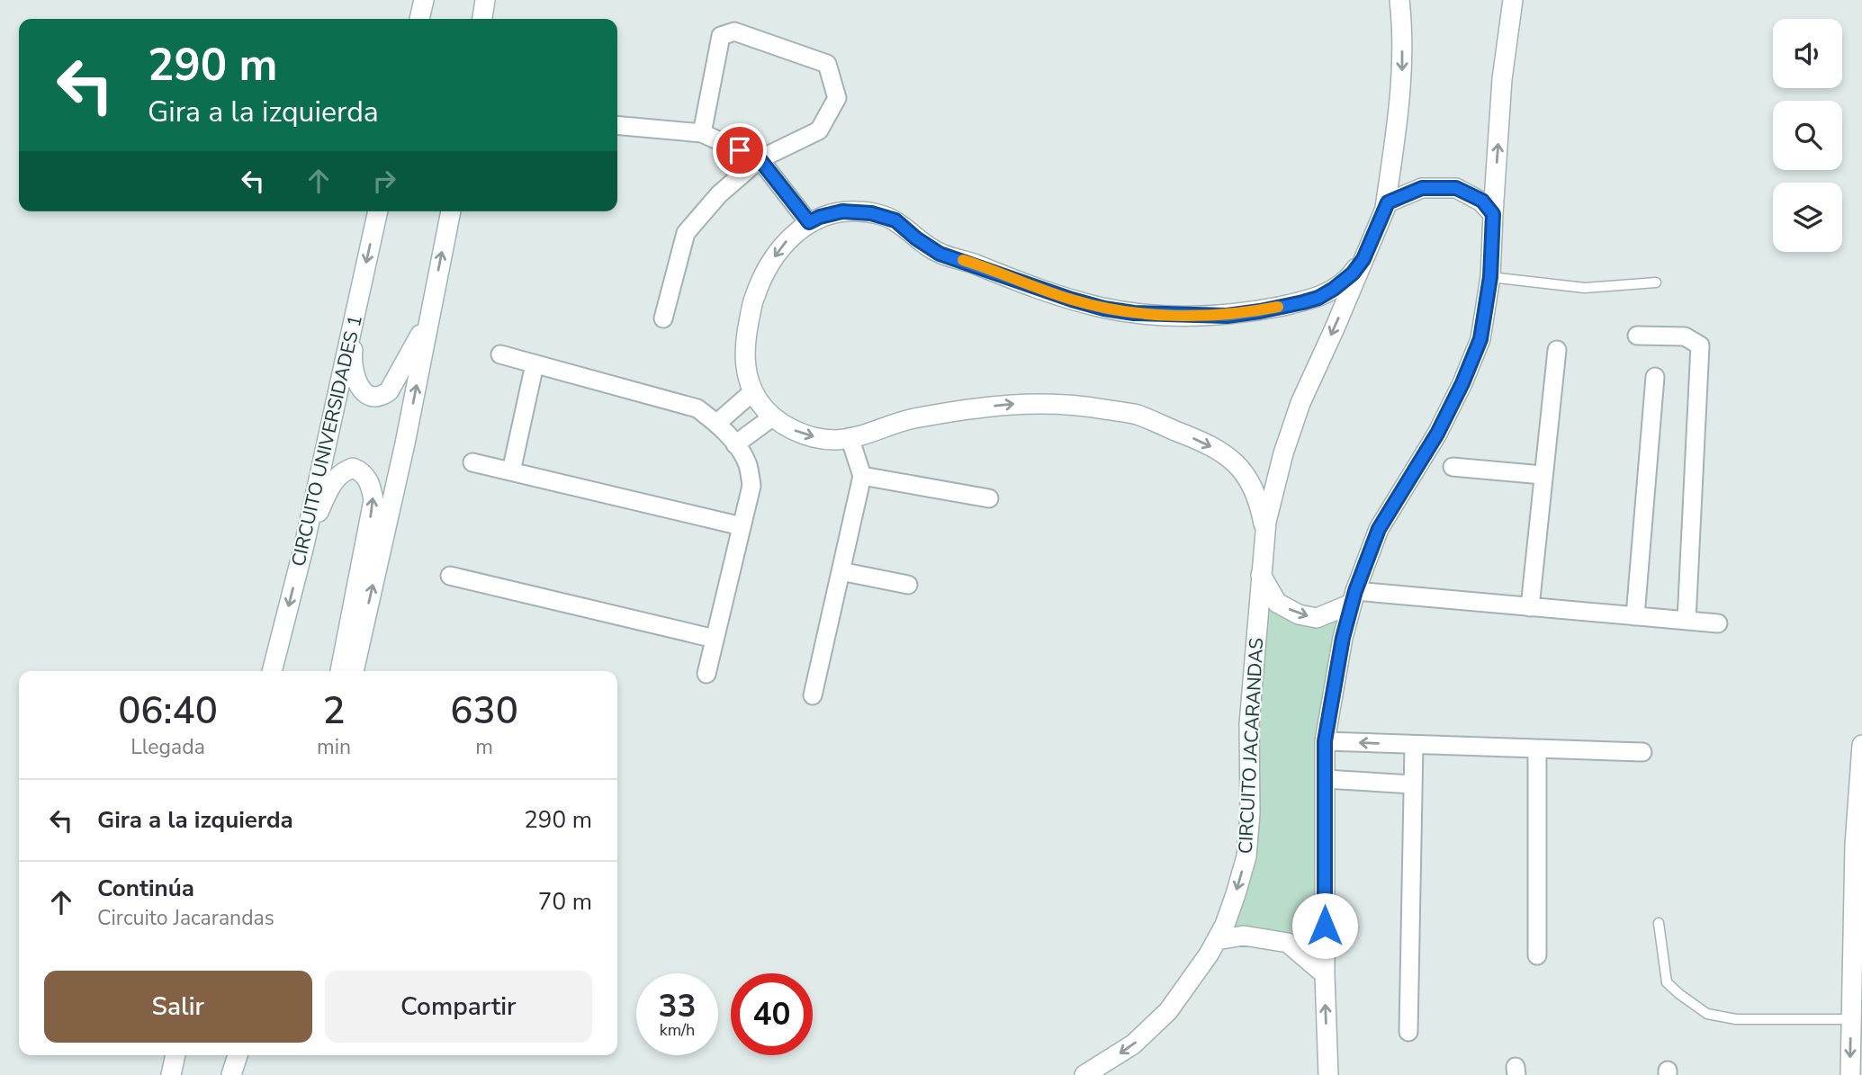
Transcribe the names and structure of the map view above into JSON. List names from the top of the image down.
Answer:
{
  "streets": {
    "street": ["CIRCUITO UNIVERSIDADES 1", "CIRCUITO JACARANDAS"]
  },
  "page": {
    "turn": ["290 m", "Gira a la izquierda"],
    "eta": [
      "06:40",
      "Llegada",
      "2",
      "min",
      "630",
      "m"
    ],
    "list": [
      {
        "name": "Gira a la izquierda",
        "value": "290 m"
      },
      {
        "name": "Continúa",
        "note": "Circuito Jacarandas",
        "value": "70 m"
      }
    ],
    "buttons": ["Salir", "Compartir"],
    "speed": "33 km/h",
    "limit": "40"
  }
}
